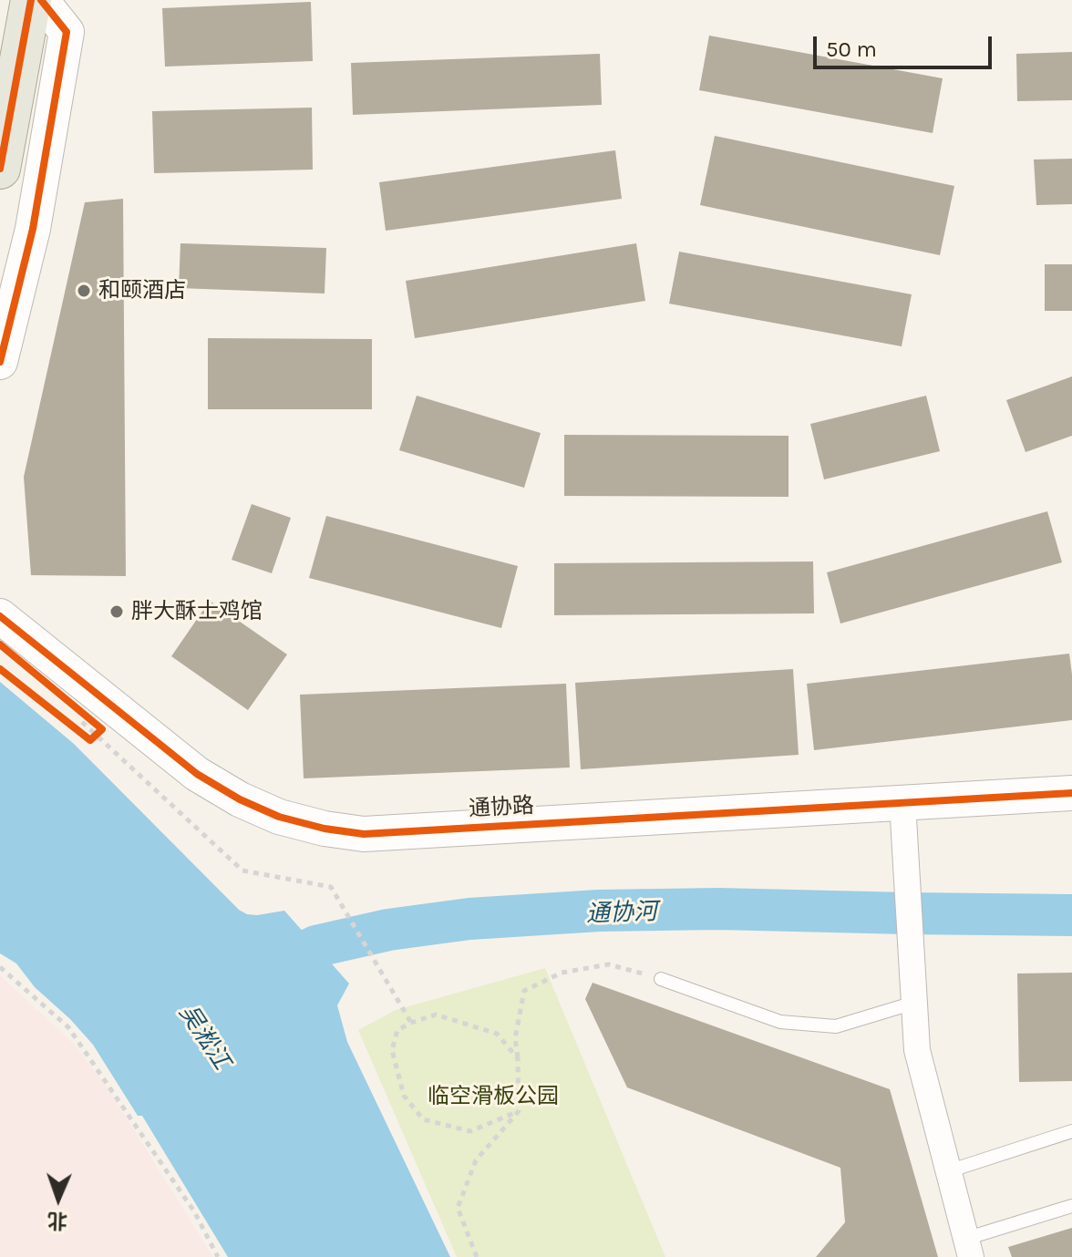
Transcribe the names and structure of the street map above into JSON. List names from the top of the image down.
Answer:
{
  "streets": {
    "street": ["通协路"]
  },
  "water": ["通协河", "吴淞江"],
  "parks": ["临空滑板公园"],
  "places": ["和颐酒店", "胖大酥士鸡馆"],
  "scale_bar": "50 m",
  "north": "bottom"
}
